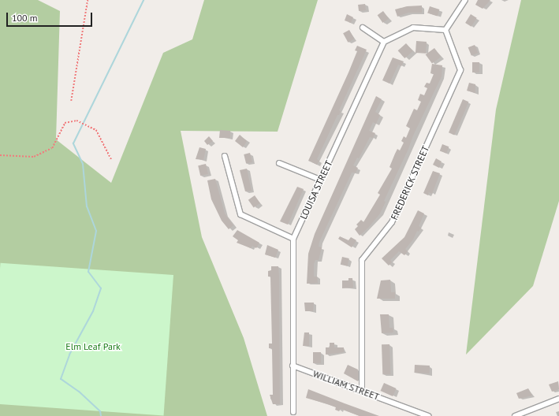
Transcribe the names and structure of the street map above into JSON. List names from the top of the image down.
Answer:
{
  "streets": {
    "street": ["FREDERICK STREET", "LOUISA STREET", "WILLIAM STREET"]
  },
  "crossings": [
    ["FREDERICK STREET", "WILLIAM STREET"],
    ["LOUISA STREET", "WILLIAM STREET"]
  ],
  "parks": ["Elm Leaf Park"],
  "scale_bar": "100 m"
}
